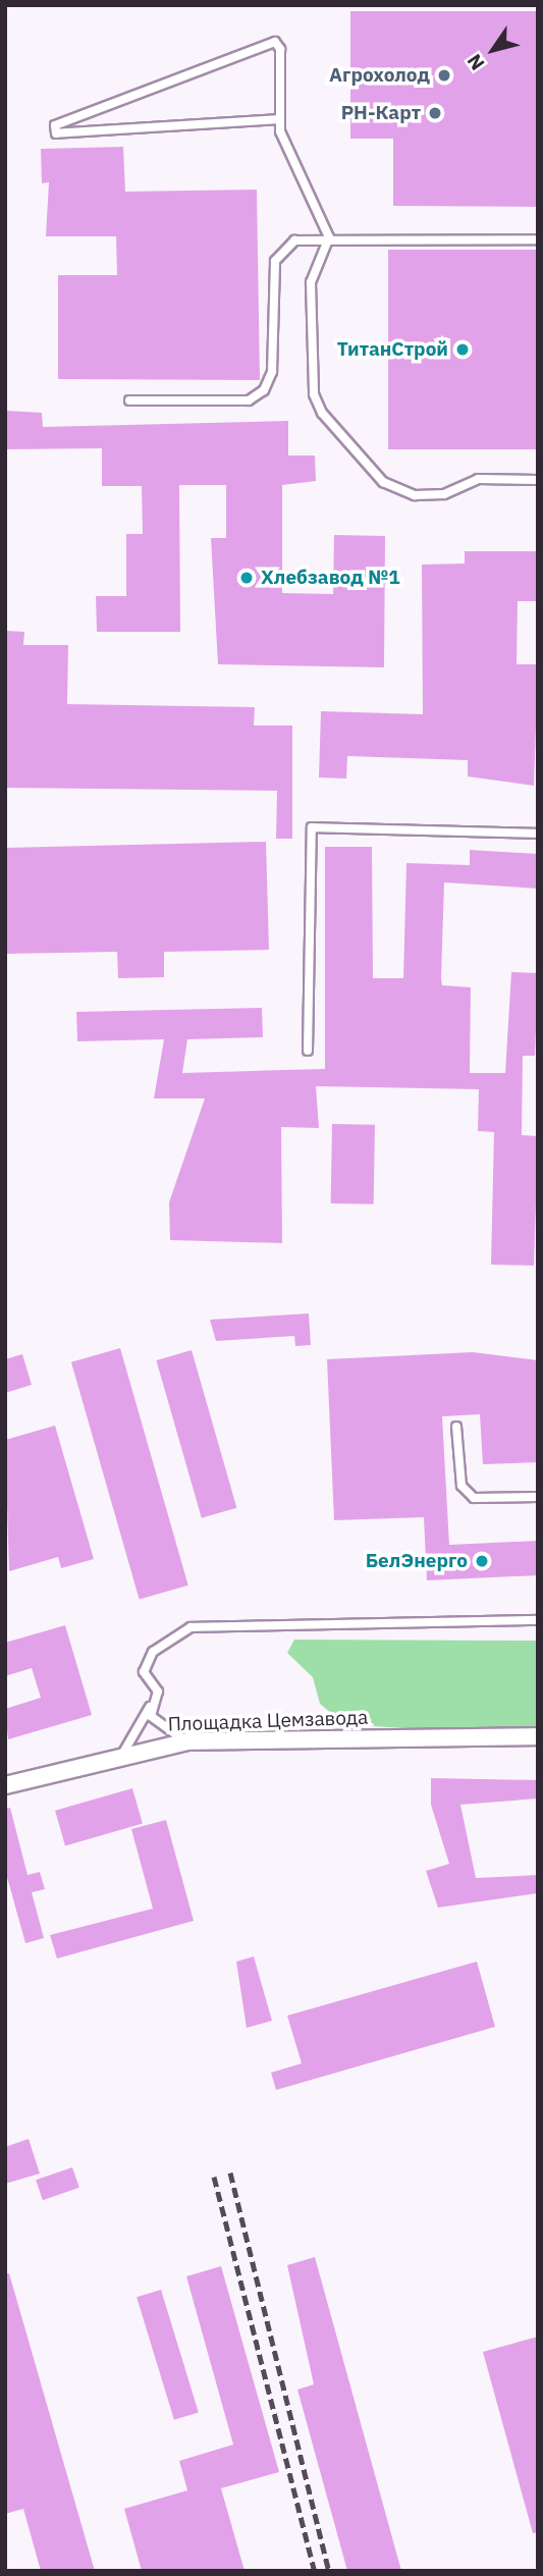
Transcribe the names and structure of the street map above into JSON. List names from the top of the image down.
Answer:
{
  "streets": {
    "street": ["Площадка Цемзавода"]
  },
  "places": [
    "Агрохолод",
    "РН-Карт",
    "ТитанСтрой",
    "Хлебзавод №1",
    "БелЭнерго"
  ],
  "north": "bottom left"
}
